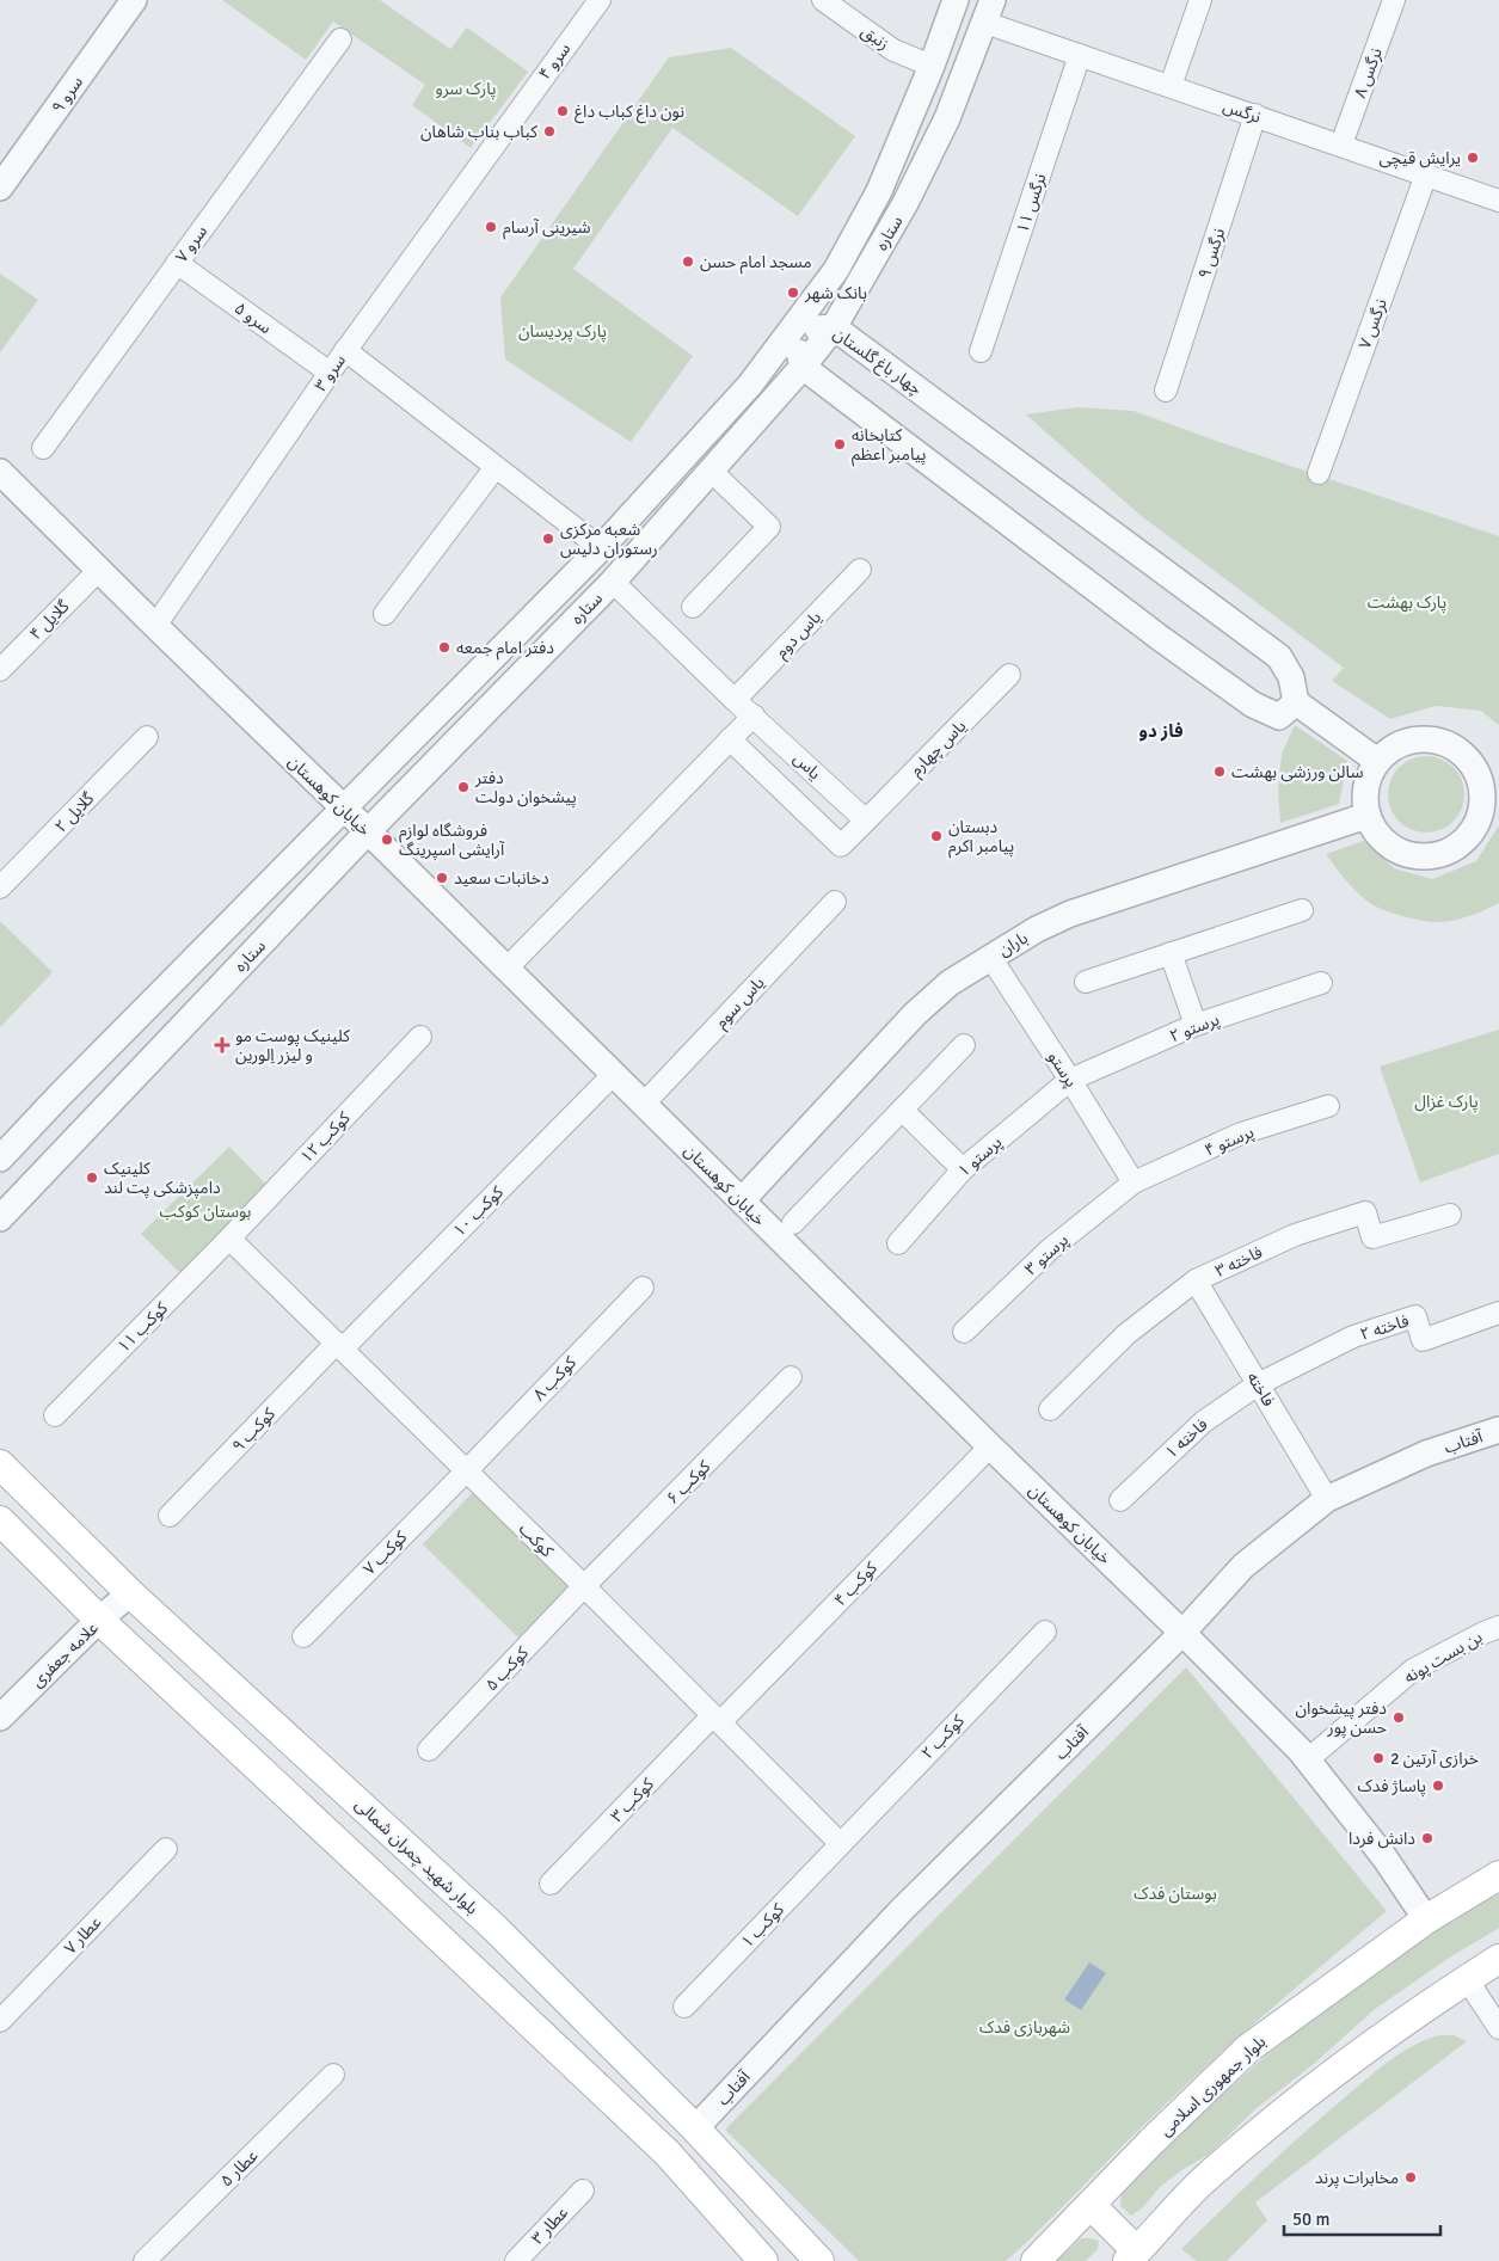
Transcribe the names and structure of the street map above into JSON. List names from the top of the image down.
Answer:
{
  "streets": {
    "main road": ["بلوار شهید چمران شمالی", "بلوار جمهوری اسلامی"],
    "street": [
      "زنبق",
      "سرو ۴",
      "نرگس ۸",
      "سرو ۹",
      "نرگس",
      "نرگس ۱۱",
      "ستاره",
      "سرو ۷",
      "نرگس ۹",
      "سرو ۵",
      "نرگس ۷",
      "چهار باغ گلستان",
      "سرو ۳",
      "گلایل ۴",
      "یاس دوم",
      "یاس چهارم",
      "یاس",
      "خیابان کوهستان",
      "گلایل ۲",
      "باران",
      "یاس سوم",
      "پرستو ۲",
      "پرستو",
      "کوکب ۱۲",
      "پرستو ۴",
      "پرستو ۱",
      "کوکب ۱۰",
      "پرستو ۳",
      "فاخته ۳",
      "کوکب ۱۱",
      "فاخته ۲",
      "کوکب ۸",
      "فاخته",
      "کوکب ۹",
      "فاخته ۱",
      "آفتاب",
      "کوکب ۶",
      "کوکب",
      "کوکب ۷",
      "کوکب ۴",
      "علامه جعفری",
      "بن بست پونه",
      "کوکب ۵",
      "کوکب ۲",
      "کوکب ۳",
      "کوکب ۱",
      "عطار ۷",
      "عطار ۵",
      "عطار ۳"
    ]
  },
  "crossings": [
    ["زنبق", "ستاره"],
    ["سرو ۴", "سرو ۳"],
    ["نرگس ۸", "نرگس"],
    ["نرگس", "نرگس ۱۱"],
    ["نرگس", "ستاره"],
    ["نرگس", "نرگس ۹"],
    ["نرگس", "نرگس ۷"],
    ["ستاره", "چهار باغ گلستان"],
    ["ستاره", "یاس"],
    ["ستاره", "خیابان کوهستان"],
    ["سرو ۷", "سرو ۵"],
    ["سرو ۵", "سرو ۳"],
    ["سرو ۳", "خیابان کوهستان"],
    ["گلایل ۴", "خیابان کوهستان"],
    ["یاس دوم", "یاس"],
    ["یاس چهارم", "یاس"],
    ["خیابان کوهستان", "باران"],
    ["خیابان کوهستان", "یاس سوم"],
    ["خیابان کوهستان", "کوکب ۱۰"],
    ["خیابان کوهستان", "آفتاب"],
    ["خیابان کوهستان", "کوکب ۴"],
    ["خیابان کوهستان", "بن بست پونه"],
    ["خیابان کوهستان", "بلوار جمهوری اسلامی"],
    ["باران", "پرستو"],
    ["پرستو ۲", "پرستو"],
    ["پرستو ۲", "پرستو ۱"],
    ["پرستو", "پرستو ۴"],
    ["پرستو", "پرستو ۱"],
    ["پرستو", "پرستو ۳"],
    ["کوکب ۱۲", "کوکب ۱۱"],
    ["کوکب ۱۲", "کوکب"],
    ["پرستو ۴", "پرستو ۳"],
    ["کوکب ۱۰", "کوکب ۹"],
    ["کوکب ۱۰", "کوکب"],
    ["فاخته ۳", "فاخته"],
    ["کوکب ۱۱", "کوکب"],
    ["فاخته ۲", "فاخته"],
    ["فاخته ۲", "فاخته ۱"],
    ["کوکب ۸", "کوکب"],
    ["کوکب ۸", "کوکب ۷"],
    ["فاخته", "فاخته ۱"],
    ["فاخته", "آفتاب"],
    ["کوکب ۹", "کوکب"],
    ["آفتاب", "بلوار شهید چمران شمالی"],
    ["کوکب ۶", "کوکب"],
    ["کوکب ۶", "کوکب ۵"],
    ["کوکب", "کوکب ۷"],
    ["کوکب", "کوکب ۴"],
    ["کوکب", "کوکب ۵"],
    ["کوکب", "کوکب ۲"],
    ["کوکب", "کوکب ۳"],
    ["کوکب", "کوکب ۱"],
    ["کوکب ۴", "کوکب ۳"],
    ["علامه جعفری", "بلوار شهید چمران شمالی"],
    ["کوکب ۲", "کوکب ۱"]
  ],
  "districts": ["فاز دو"],
  "parks": [
    "پارک سرو",
    "پارک پردیسان",
    "پارک بهشت",
    "پارک غزال",
    "بوستان کوکب",
    "بوستان فدک",
    "شهربازی فدک"
  ],
  "places": {
    "other": [
      "نون داغ کباب داغ",
      "کباب بناب شاهان",
      "یرایش قیچی",
      "شیرینی آرسام",
      "مسجد امام حسن",
      "بانک شهر",
      "کتابخانه پیامبر اعظم",
      "شعبه مرکزی رستوران دلیس",
      "دفتر امام جمعه",
      "سالن ورزشی بهشت",
      "دفتر پیشخوان دولت",
      "دبستان پیامبر اکرم",
      "فروشگاه لوازم آرایشی اسپرینگ",
      "دخانبات سعید",
      "کلینیک دامپزشکی پت لند",
      "دفتر پیشخوان حسن پور",
      "خرازی آرتین 2",
      "پاساژ فدک",
      "دانش فردا",
      "مخابرات پرند"
    ],
    "health": ["کلینیک پوست مو و لیزر اِلورین"]
  },
  "scale_bar": "50 m"
}
